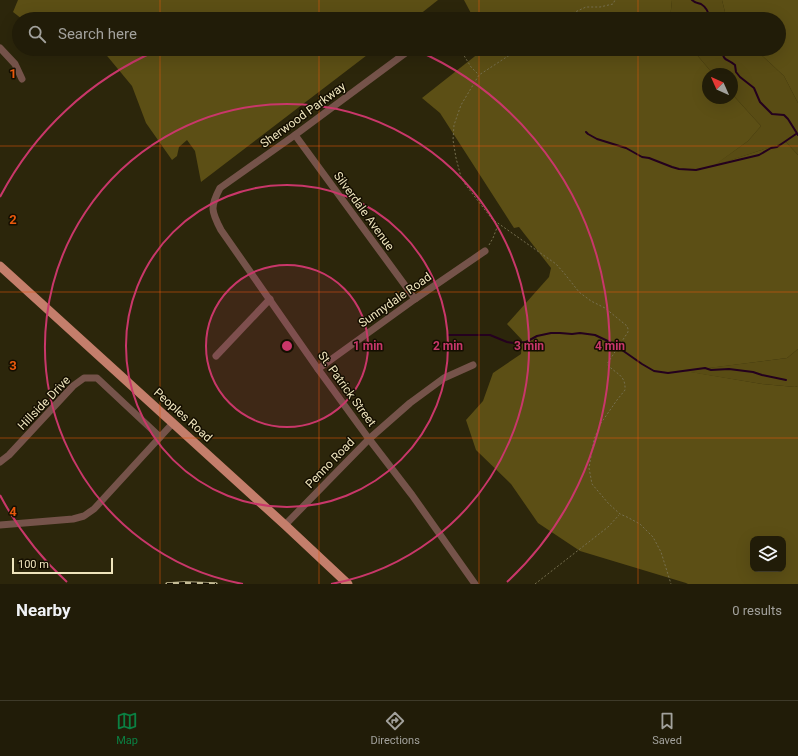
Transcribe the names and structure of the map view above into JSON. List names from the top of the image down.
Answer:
{
  "streets": {
    "main road": ["Peoples Road"],
    "street": [
      "Sherwood Parkway",
      "Silverdale Avenue",
      "Sunnydale Road",
      "St. Patrick Street",
      "Hillside Drive",
      "Penno Road"
    ]
  },
  "crossings": [
    ["Sherwood Parkway", "Silverdale Avenue"],
    ["Sherwood Parkway", "St. Patrick Street"],
    ["Silverdale Avenue", "Sunnydale Road"],
    ["Sunnydale Road", "St. Patrick Street"],
    ["St. Patrick Street", "Penno Road"],
    ["Peoples Road", "Penno Road"]
  ],
  "scale_bar": "100 m",
  "north": "top left",
  "page": {
    "search": "Search here",
    "scale": "100 m",
    "heading": ["Nearby", "0 results"],
    "nav": ["Map", "Directions", "Saved"]
  },
  "grid": {
    "rows": [
      "1",
      "2",
      "3",
      "4"
    ]
  },
  "rings": [
    "1 min",
    "2 min",
    "3 min",
    "4 min"
  ]
}
